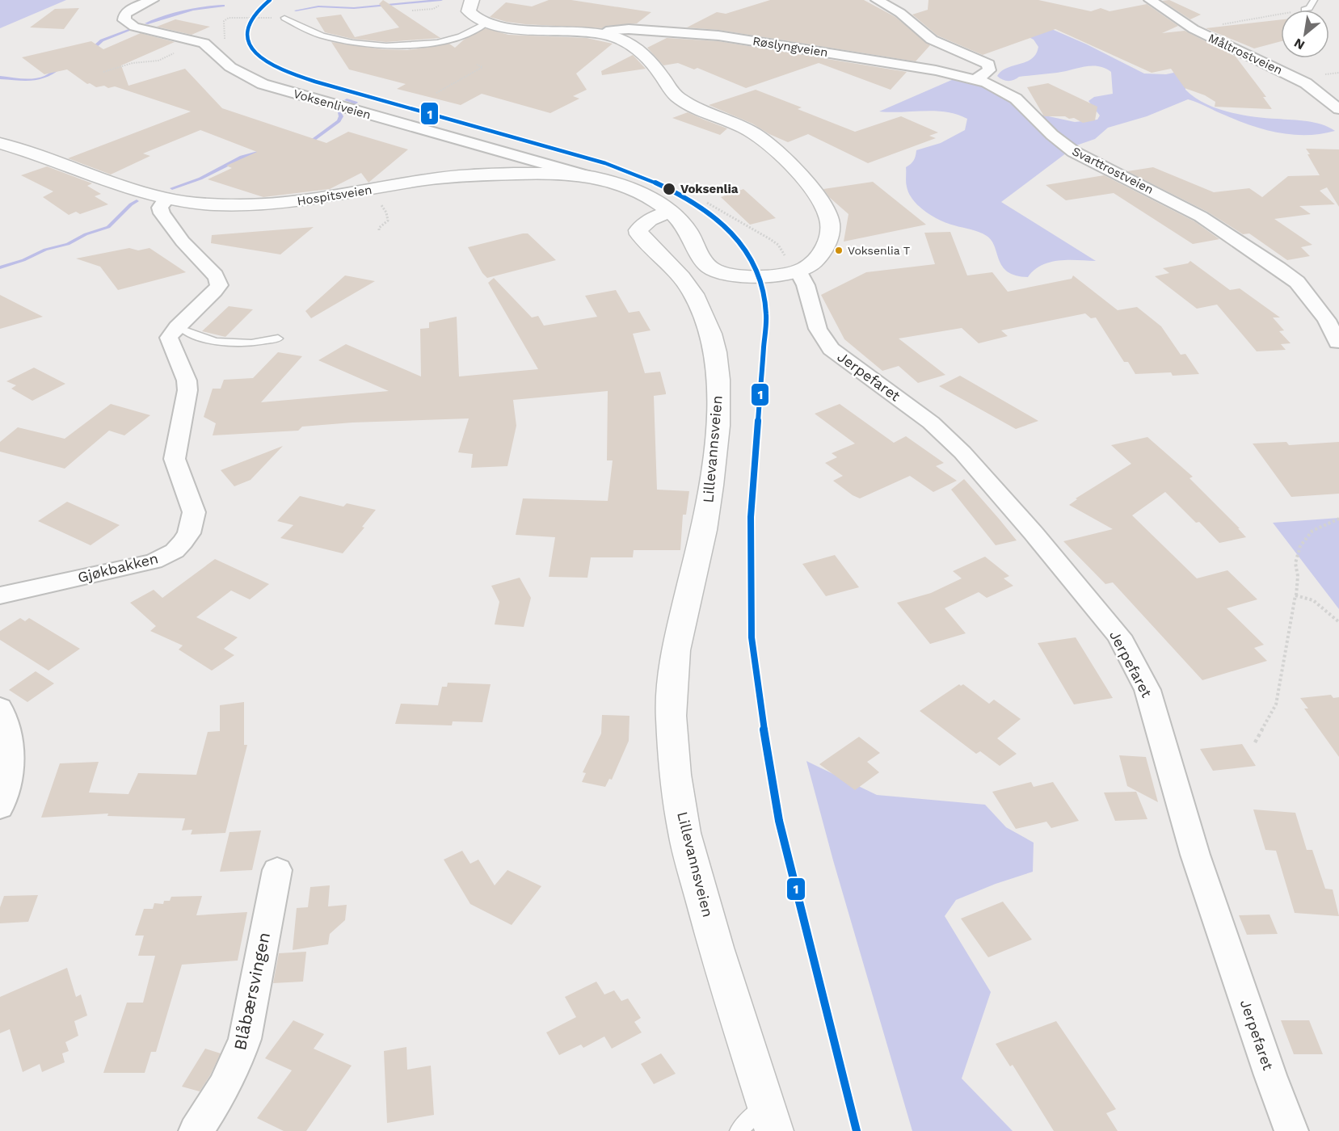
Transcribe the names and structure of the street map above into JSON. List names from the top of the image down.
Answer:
{
  "streets": {
    "street": [
      "Røslyngveien",
      "Måltrostveien",
      "Voksenliveien",
      "Svarttrostveien",
      "Hospitsveien",
      "Jerpefaret",
      "Lillevannsveien",
      "Gjøkbakken",
      "Blåbærsvingen"
    ]
  },
  "crossings": [
    ["Røslyngveien", "Svarttrostveien"],
    ["Voksenliveien", "Hospitsveien"],
    ["Hospitsveien", "Lillevannsveien"],
    ["Hospitsveien", "Gjøkbakken"]
  ],
  "places": ["Voksenlia", "Voksenlia T"],
  "lines": ["transit line 1"],
  "north": "bottom left"
}
